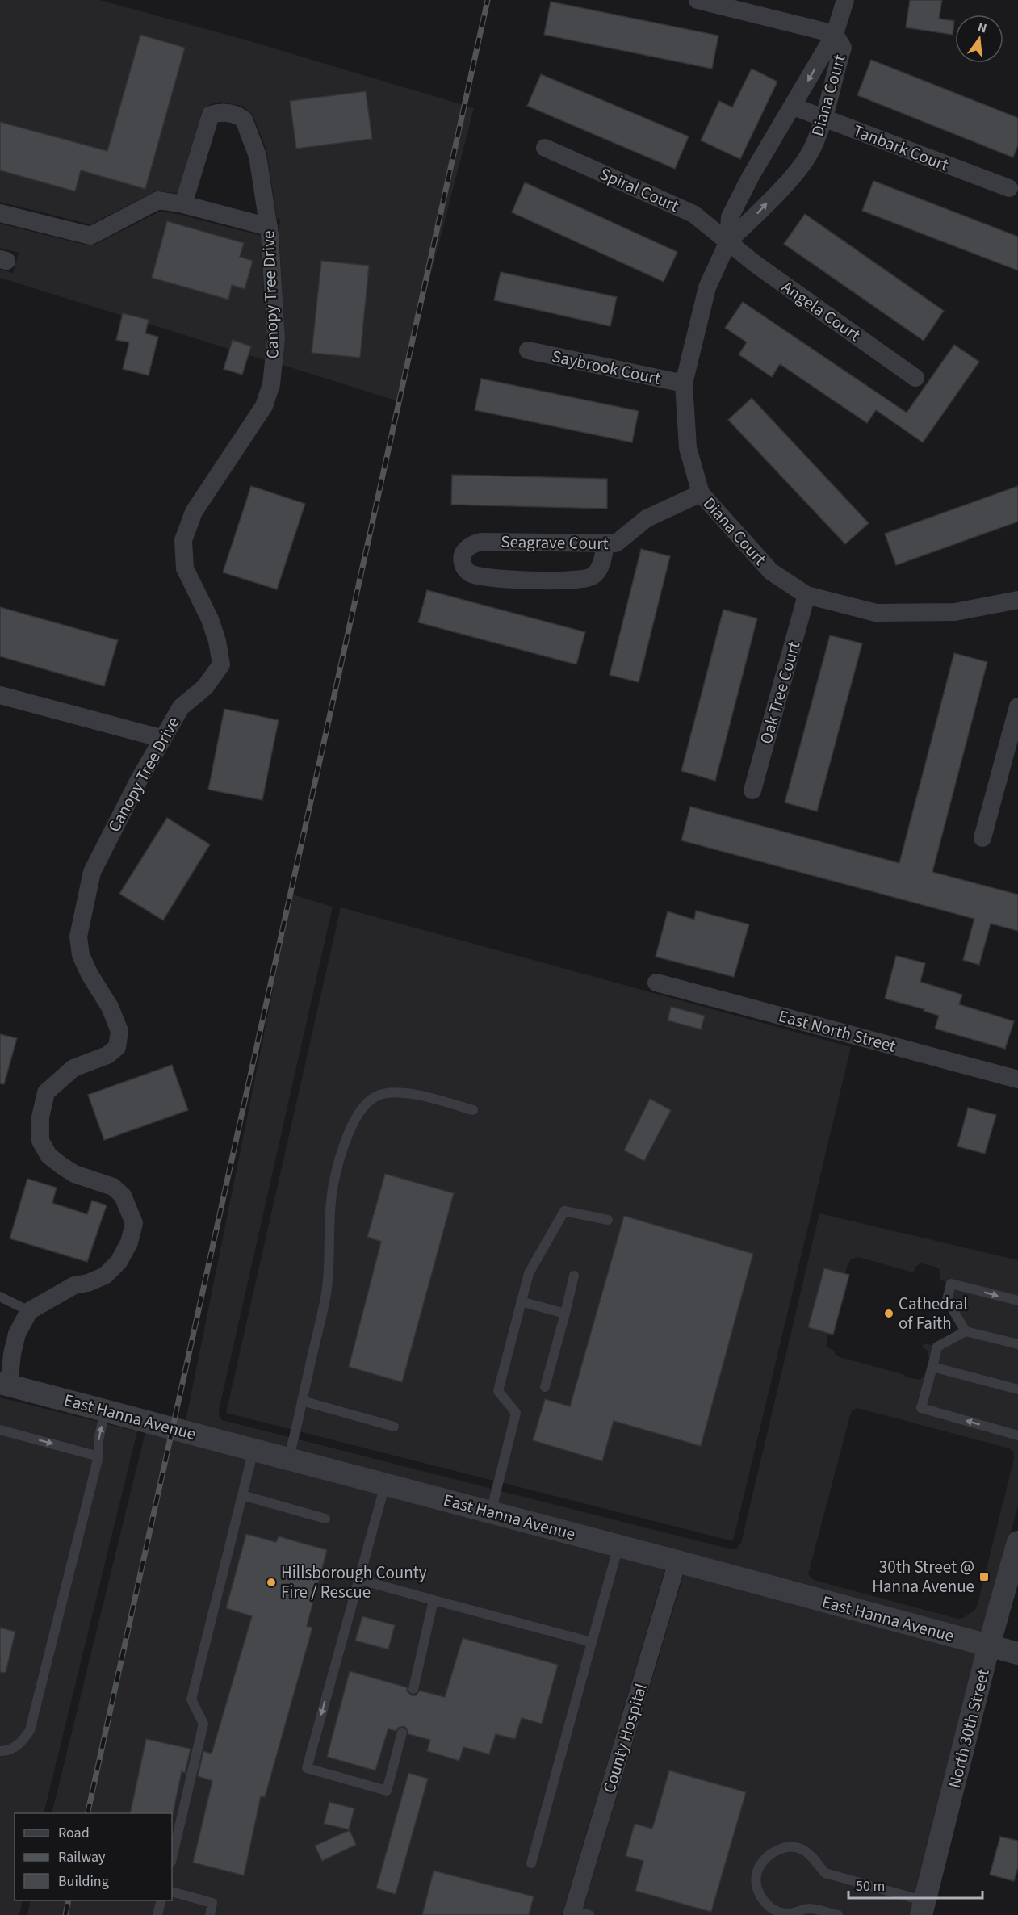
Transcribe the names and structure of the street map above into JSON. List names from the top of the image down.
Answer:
{
  "streets": {
    "street": [
      "Diana Court",
      "Tanbark Court",
      "Spiral Court",
      "Canopy Tree Drive",
      "Angela Court",
      "Saybrook Court",
      "Seagrave Court",
      "Oak Tree Court",
      "East North Street",
      "East Hanna Avenue",
      "North 30th Street",
      "County Hospital"
    ]
  },
  "crossings": [
    ["Diana Court", "Tanbark Court"],
    ["Diana Court", "Spiral Court"],
    ["Diana Court", "Angela Court"],
    ["Diana Court", "Saybrook Court"],
    ["Diana Court", "Seagrave Court"],
    ["Diana Court", "Oak Tree Court"],
    ["Spiral Court", "Angela Court"],
    ["East Hanna Avenue", "North 30th Street"],
    ["East Hanna Avenue", "County Hospital"]
  ],
  "places": {
    "other": ["Cathedral of Faith", "Hillsborough County Fire / Rescue"],
    "transit": ["30th Street @ Hanna Avenue"]
  },
  "legend": ["Road", "Railway", "Building"],
  "scale_bar": "50 m",
  "north": "top"
}
